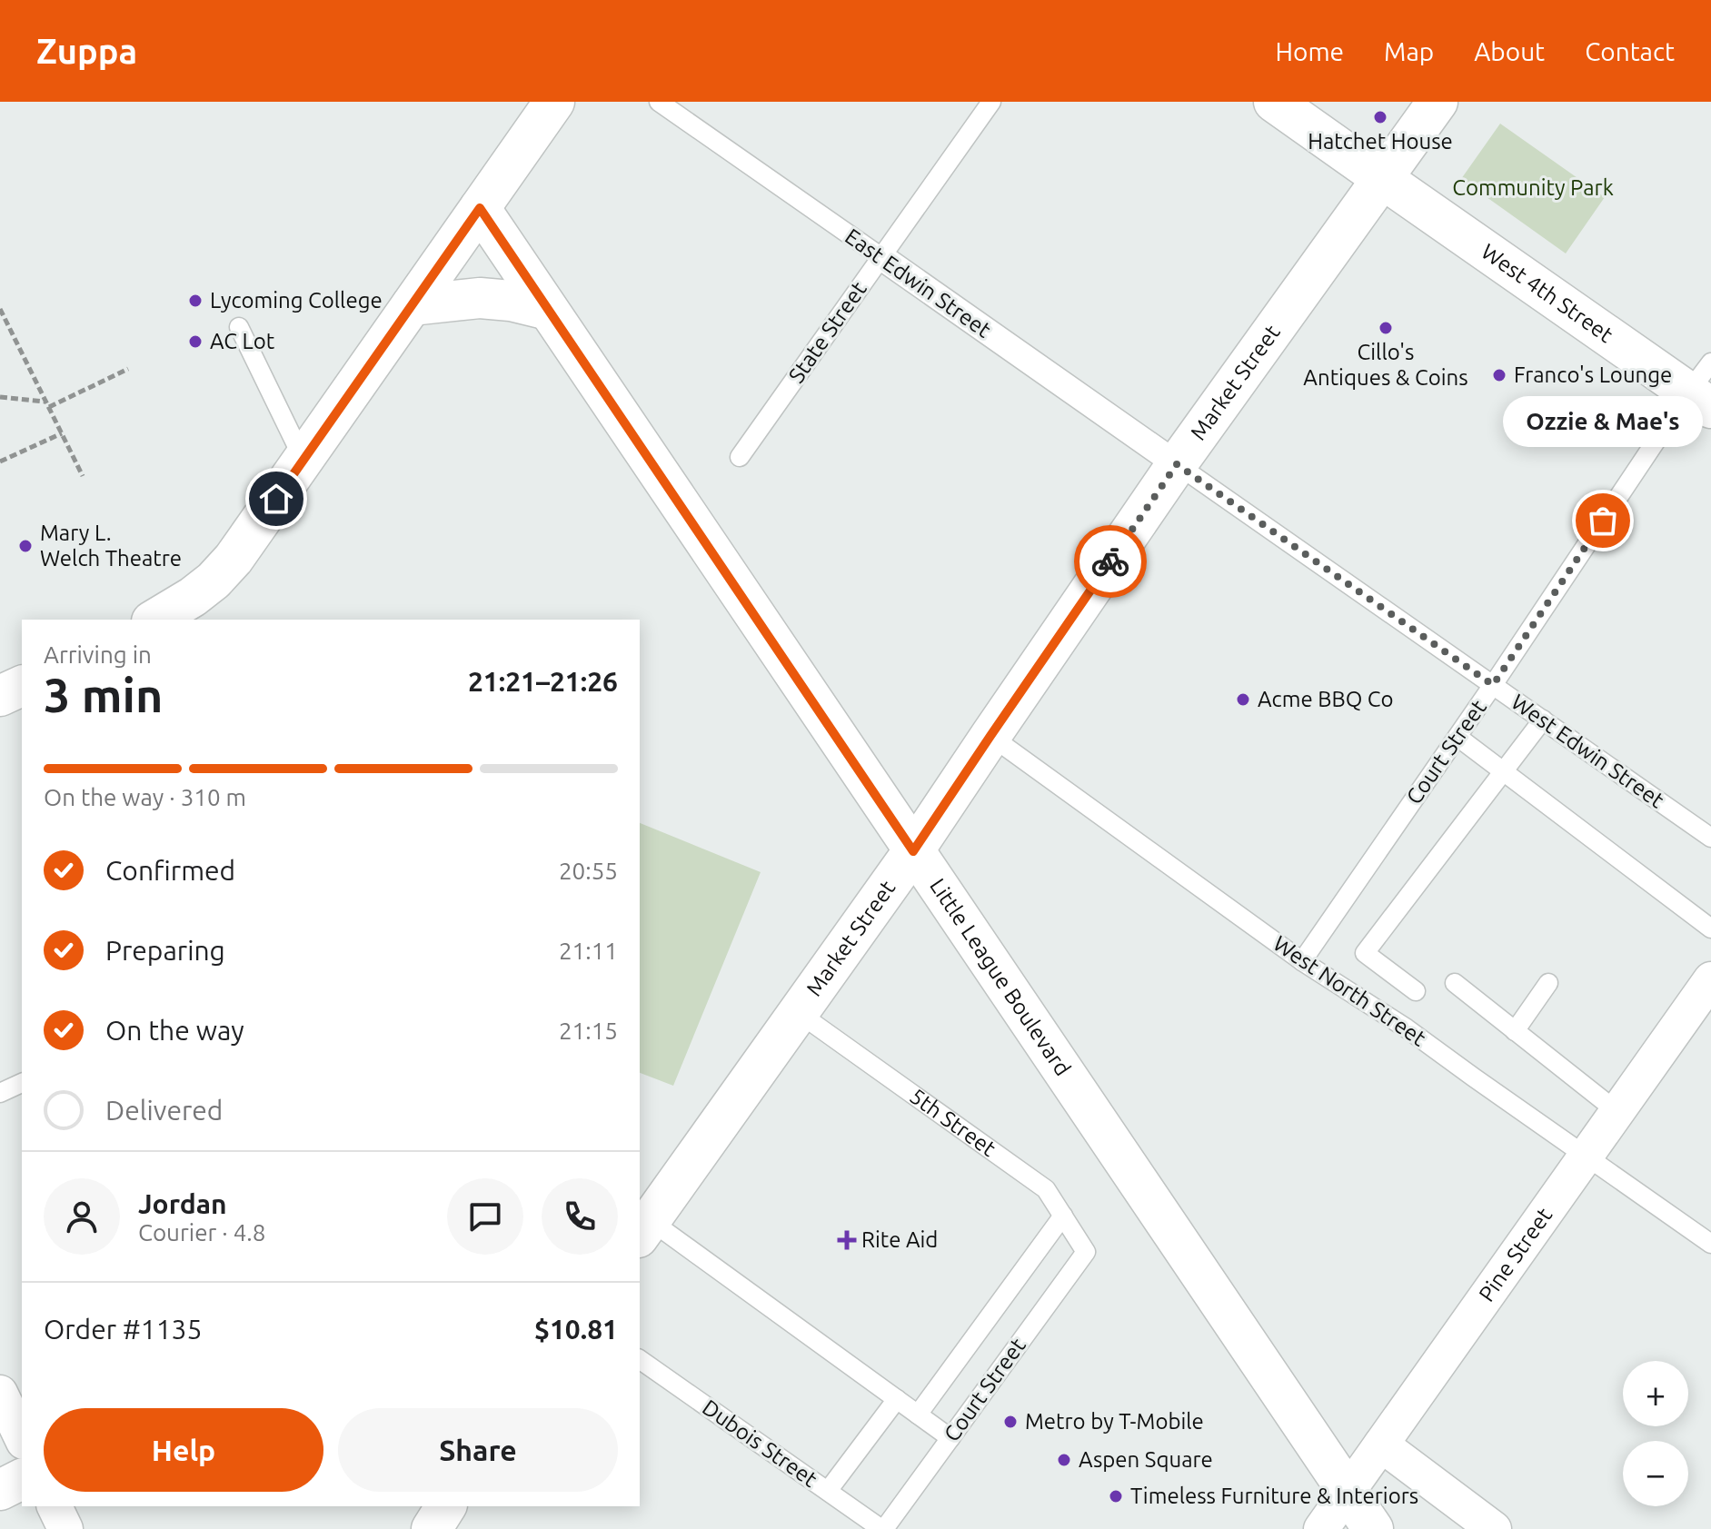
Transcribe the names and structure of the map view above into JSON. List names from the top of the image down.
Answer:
{
  "streets": {
    "street": [
      "East Edwin Street",
      "West 4th Street",
      "Market Street",
      "Little League Boulevard",
      "Pine Street"
    ],
    "lane": [
      "State Street",
      "West Edwin Street",
      "Court Street",
      "West North Street",
      "5th Street",
      "Dubois Street"
    ]
  },
  "crossings": [
    ["East Edwin Street", "State Street"],
    ["East Edwin Street", "Market Street"],
    ["East Edwin Street", "West Edwin Street"],
    ["West 4th Street", "Market Street"],
    ["West 4th Street", "Court Street"],
    ["Market Street", "West Edwin Street"],
    ["Market Street", "Little League Boulevard"],
    ["Market Street", "West North Street"],
    ["Market Street", "5th Street"],
    ["West Edwin Street", "Court Street"],
    ["Court Street", "West North Street"],
    ["Court Street", "5th Street"],
    ["Court Street", "Dubois Street"],
    ["Little League Boulevard", "Pine Street"],
    ["West North Street", "Pine Street"]
  ],
  "parks": ["Community Park"],
  "places": {
    "other": [
      "Hatchet House",
      "Lycoming College",
      "Cillo's Antiques & Coins",
      "AC Lot",
      "Franco's Lounge",
      "Ozzie & Mae's",
      "Mary L. Welch Theatre",
      "Acme BBQ Co",
      "Metro by T-Mobile",
      "Aspen Square",
      "Timeless Furniture & Interiors"
    ],
    "health": ["Rite Aid"]
  },
  "page": {
    "header": "Zuppa",
    "nav": [
      "Home",
      "Map",
      "About",
      "Contact"
    ],
    "bubble": "Ozzie & Mae's",
    "heading": ["3 min", "Arriving in", "21:21–21:26"],
    "panel": [
      "Jordan",
      "Courier · 4.8",
      "Order #1135",
      "$10.81"
    ],
    "bar": "On the way · 310 m",
    "list": [
      ["Confirmed", "20:55"],
      ["Preparing", "21:11"],
      ["On the way", "21:15"],
      "Delivered"
    ],
    "map_buttons": ["+", "−"],
    "buttons": ["Help", "Share"]
  }
}
